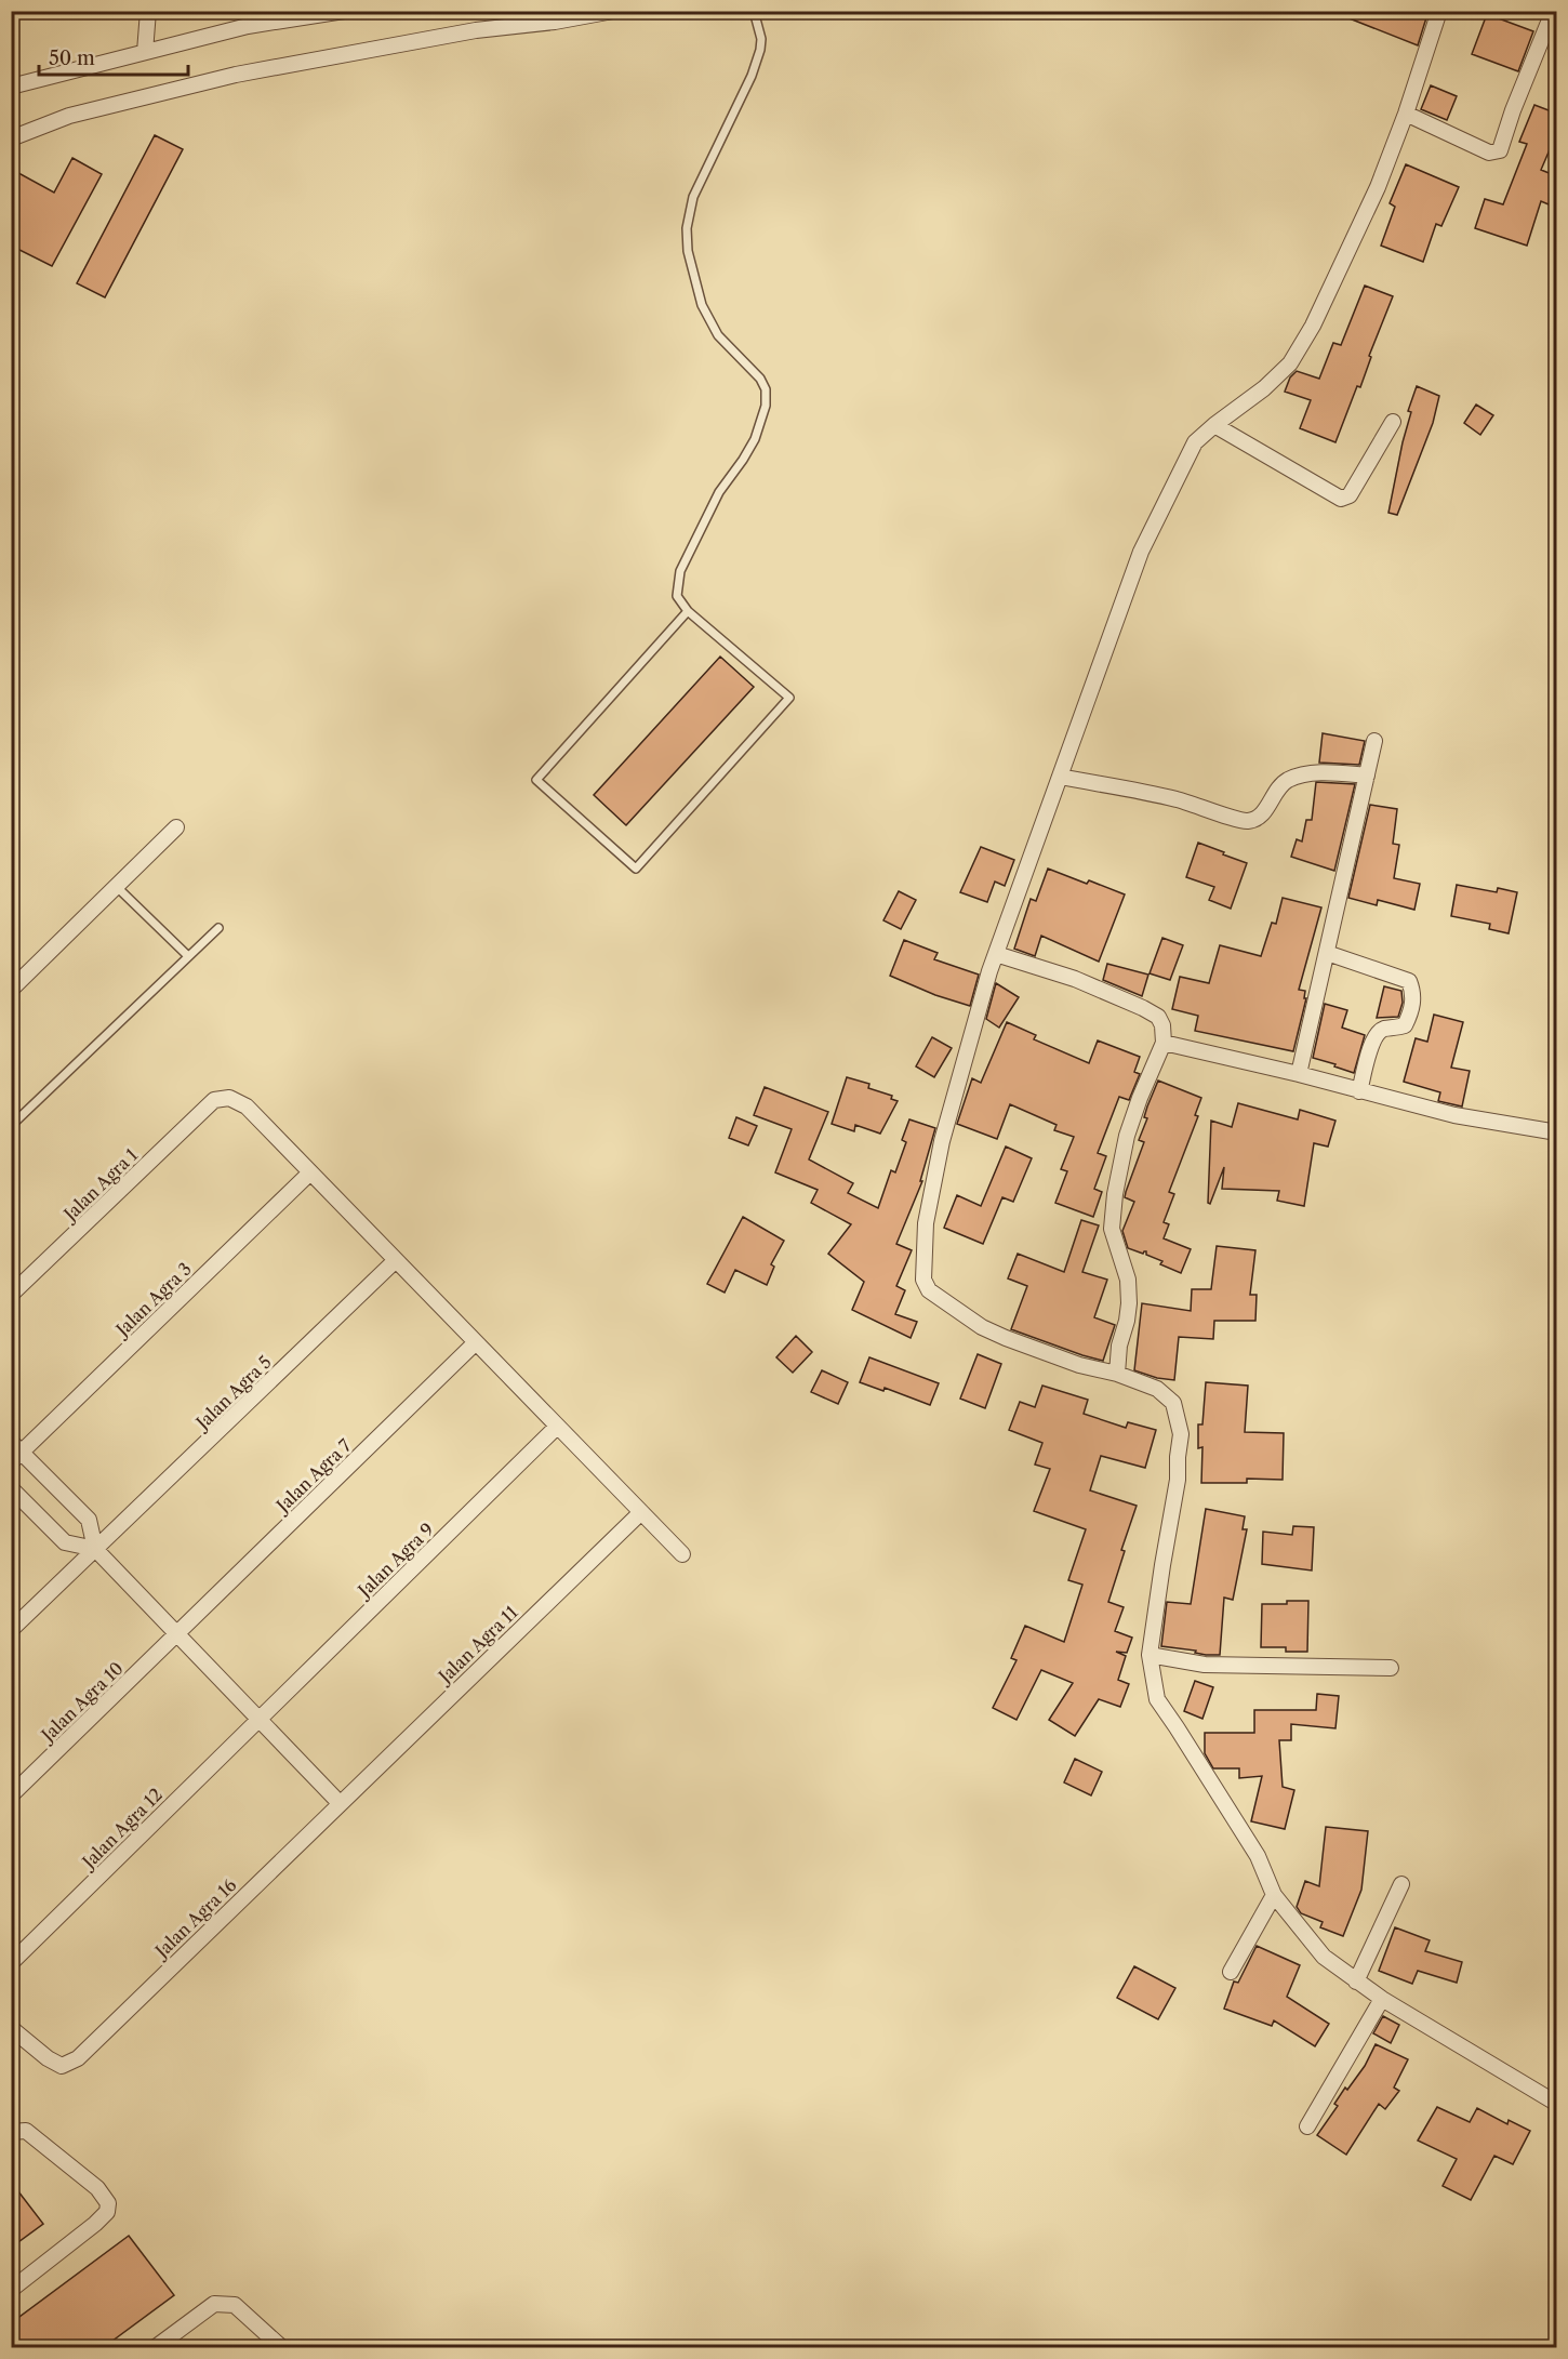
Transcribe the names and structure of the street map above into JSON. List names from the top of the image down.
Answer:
{
  "streets": {
    "street": [
      "Jalan Agra 1",
      "Jalan Agra 3",
      "Jalan Agra 5",
      "Jalan Agra 7",
      "Jalan Agra 9",
      "Jalan Agra 11",
      "Jalan Agra 10",
      "Jalan Agra 12",
      "Jalan Agra 16"
    ]
  },
  "crossings": [
    ["Jalan Agra 1", "Jalan Agra 3"],
    ["Jalan Agra 7", "Jalan Agra 10"],
    ["Jalan Agra 9", "Jalan Agra 12"],
    ["Jalan Agra 11", "Jalan Agra 16"]
  ],
  "scale_bar": "50 m"
}
